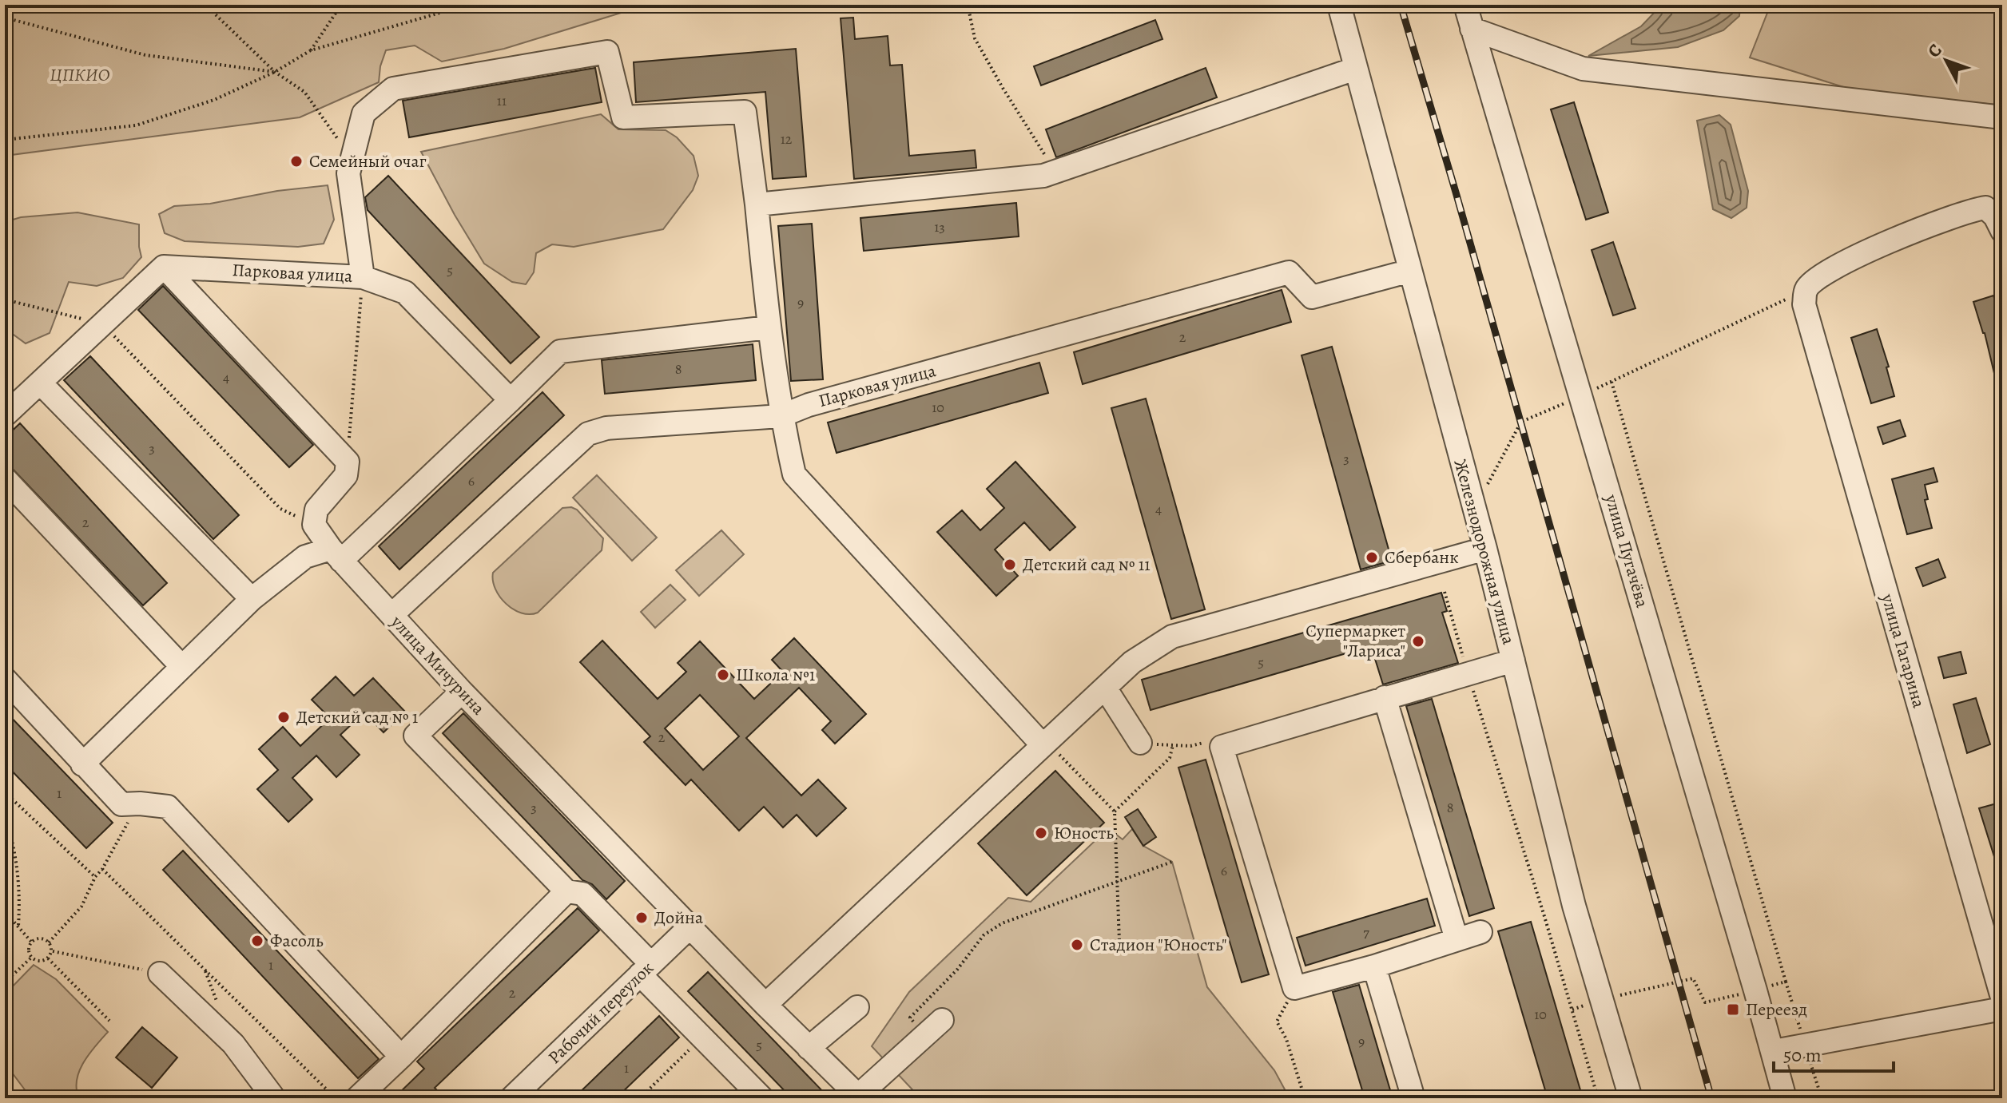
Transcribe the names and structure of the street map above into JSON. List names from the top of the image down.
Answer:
{
  "streets": {
    "street": [
      "Парковая улица",
      "улица Пугачёва",
      "Железнодорожная улица",
      "улица Гагарина",
      "улица Мичурина",
      "Рабочий переулок"
    ]
  },
  "crossings": [
    ["Парковая улица", "Железнодорожная улица"],
    ["Парковая улица", "улица Мичурина"],
    ["улица Мичурина", "Рабочий переулок"]
  ],
  "parks": ["ЦПКИО"],
  "places": {
    "other": [
      "Семейный очаг",
      "Сбербанк",
      "Детский сад № 11",
      "Супермаркет \"Лариса\"",
      "Школа №1",
      "Детский сад № 1",
      "Юность",
      "Дойна",
      "Фасоль",
      "Стадион \"Юность\""
    ],
    "transit": ["Переезд"]
  },
  "house_numbers": [
    "11",
    "12",
    "13",
    "5",
    "9",
    "2",
    "8",
    "4",
    "10",
    "3",
    "3",
    "6",
    "4",
    "2",
    "5",
    "2",
    "1",
    "3",
    "8",
    "6",
    "7",
    "1",
    "2",
    "10",
    "9",
    "5",
    "1"
  ],
  "scale_bar": "50 m",
  "north": "top left"
}
